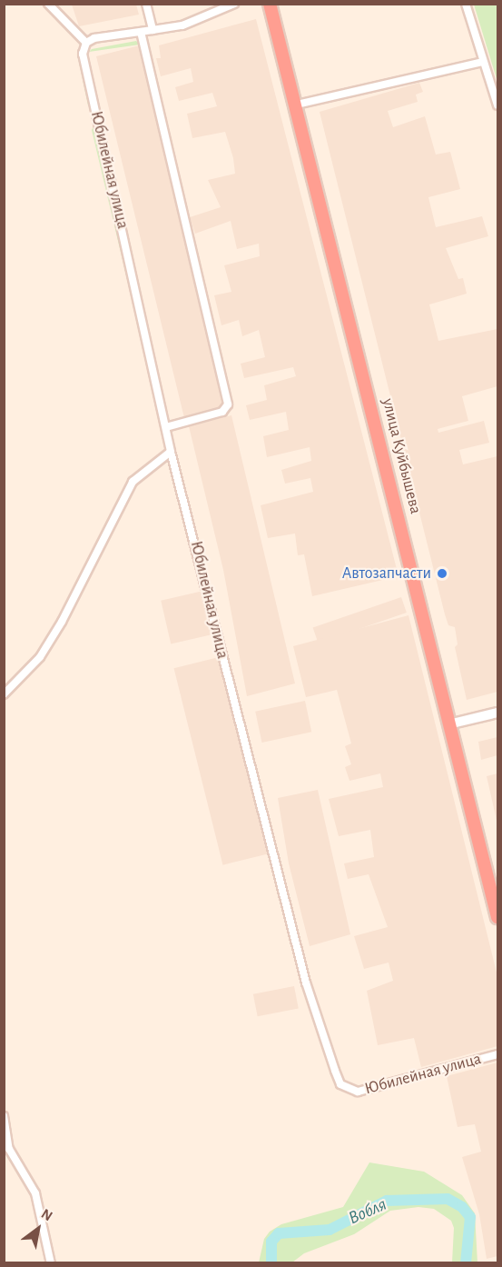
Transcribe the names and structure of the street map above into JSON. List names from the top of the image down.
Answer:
{
  "streets": {
    "highway": ["улица Куйбышева"],
    "street": ["Юбилейная улица"]
  },
  "water": ["Вобля"],
  "places": ["Автозапчасти"],
  "north": "top right"
}
